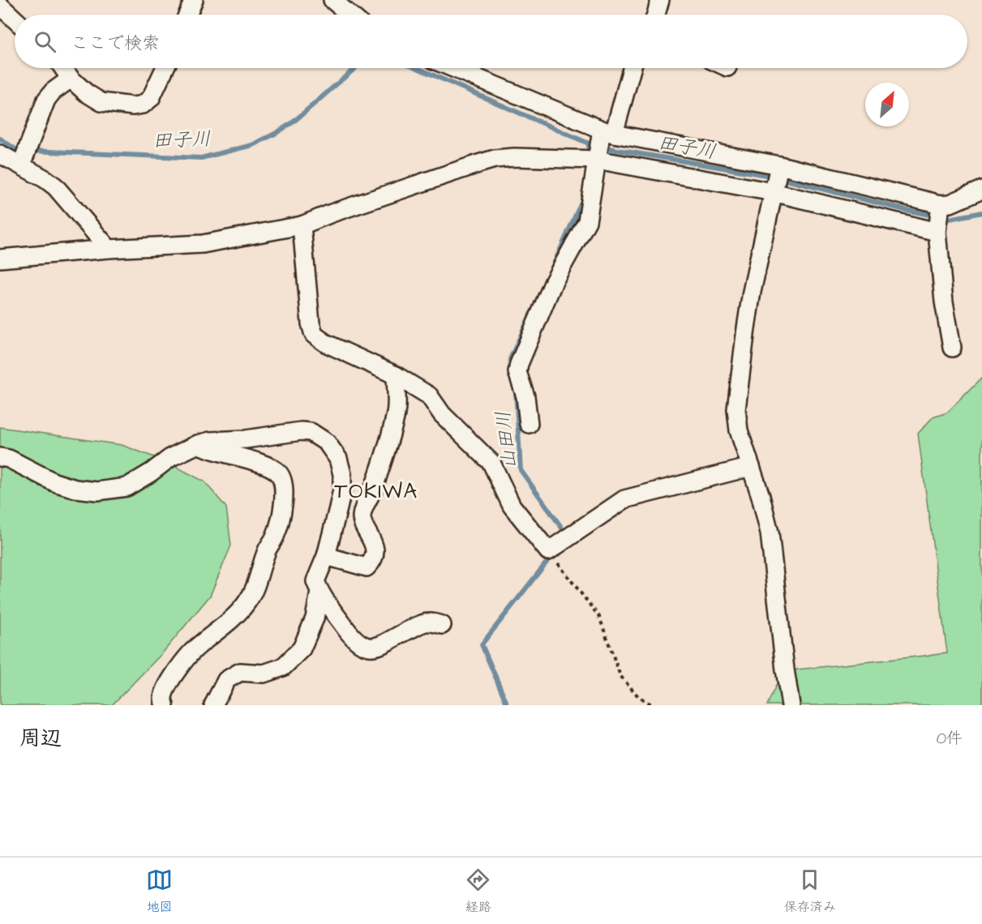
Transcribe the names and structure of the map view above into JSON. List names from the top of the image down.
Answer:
{
  "districts": ["TOKIWA"],
  "water": ["田子川", "山田川"],
  "north": "top right",
  "page": {
    "search": "ここで検索",
    "heading": ["周辺", "0件"],
    "nav": ["地図", "経路", "保存済み"]
  }
}
